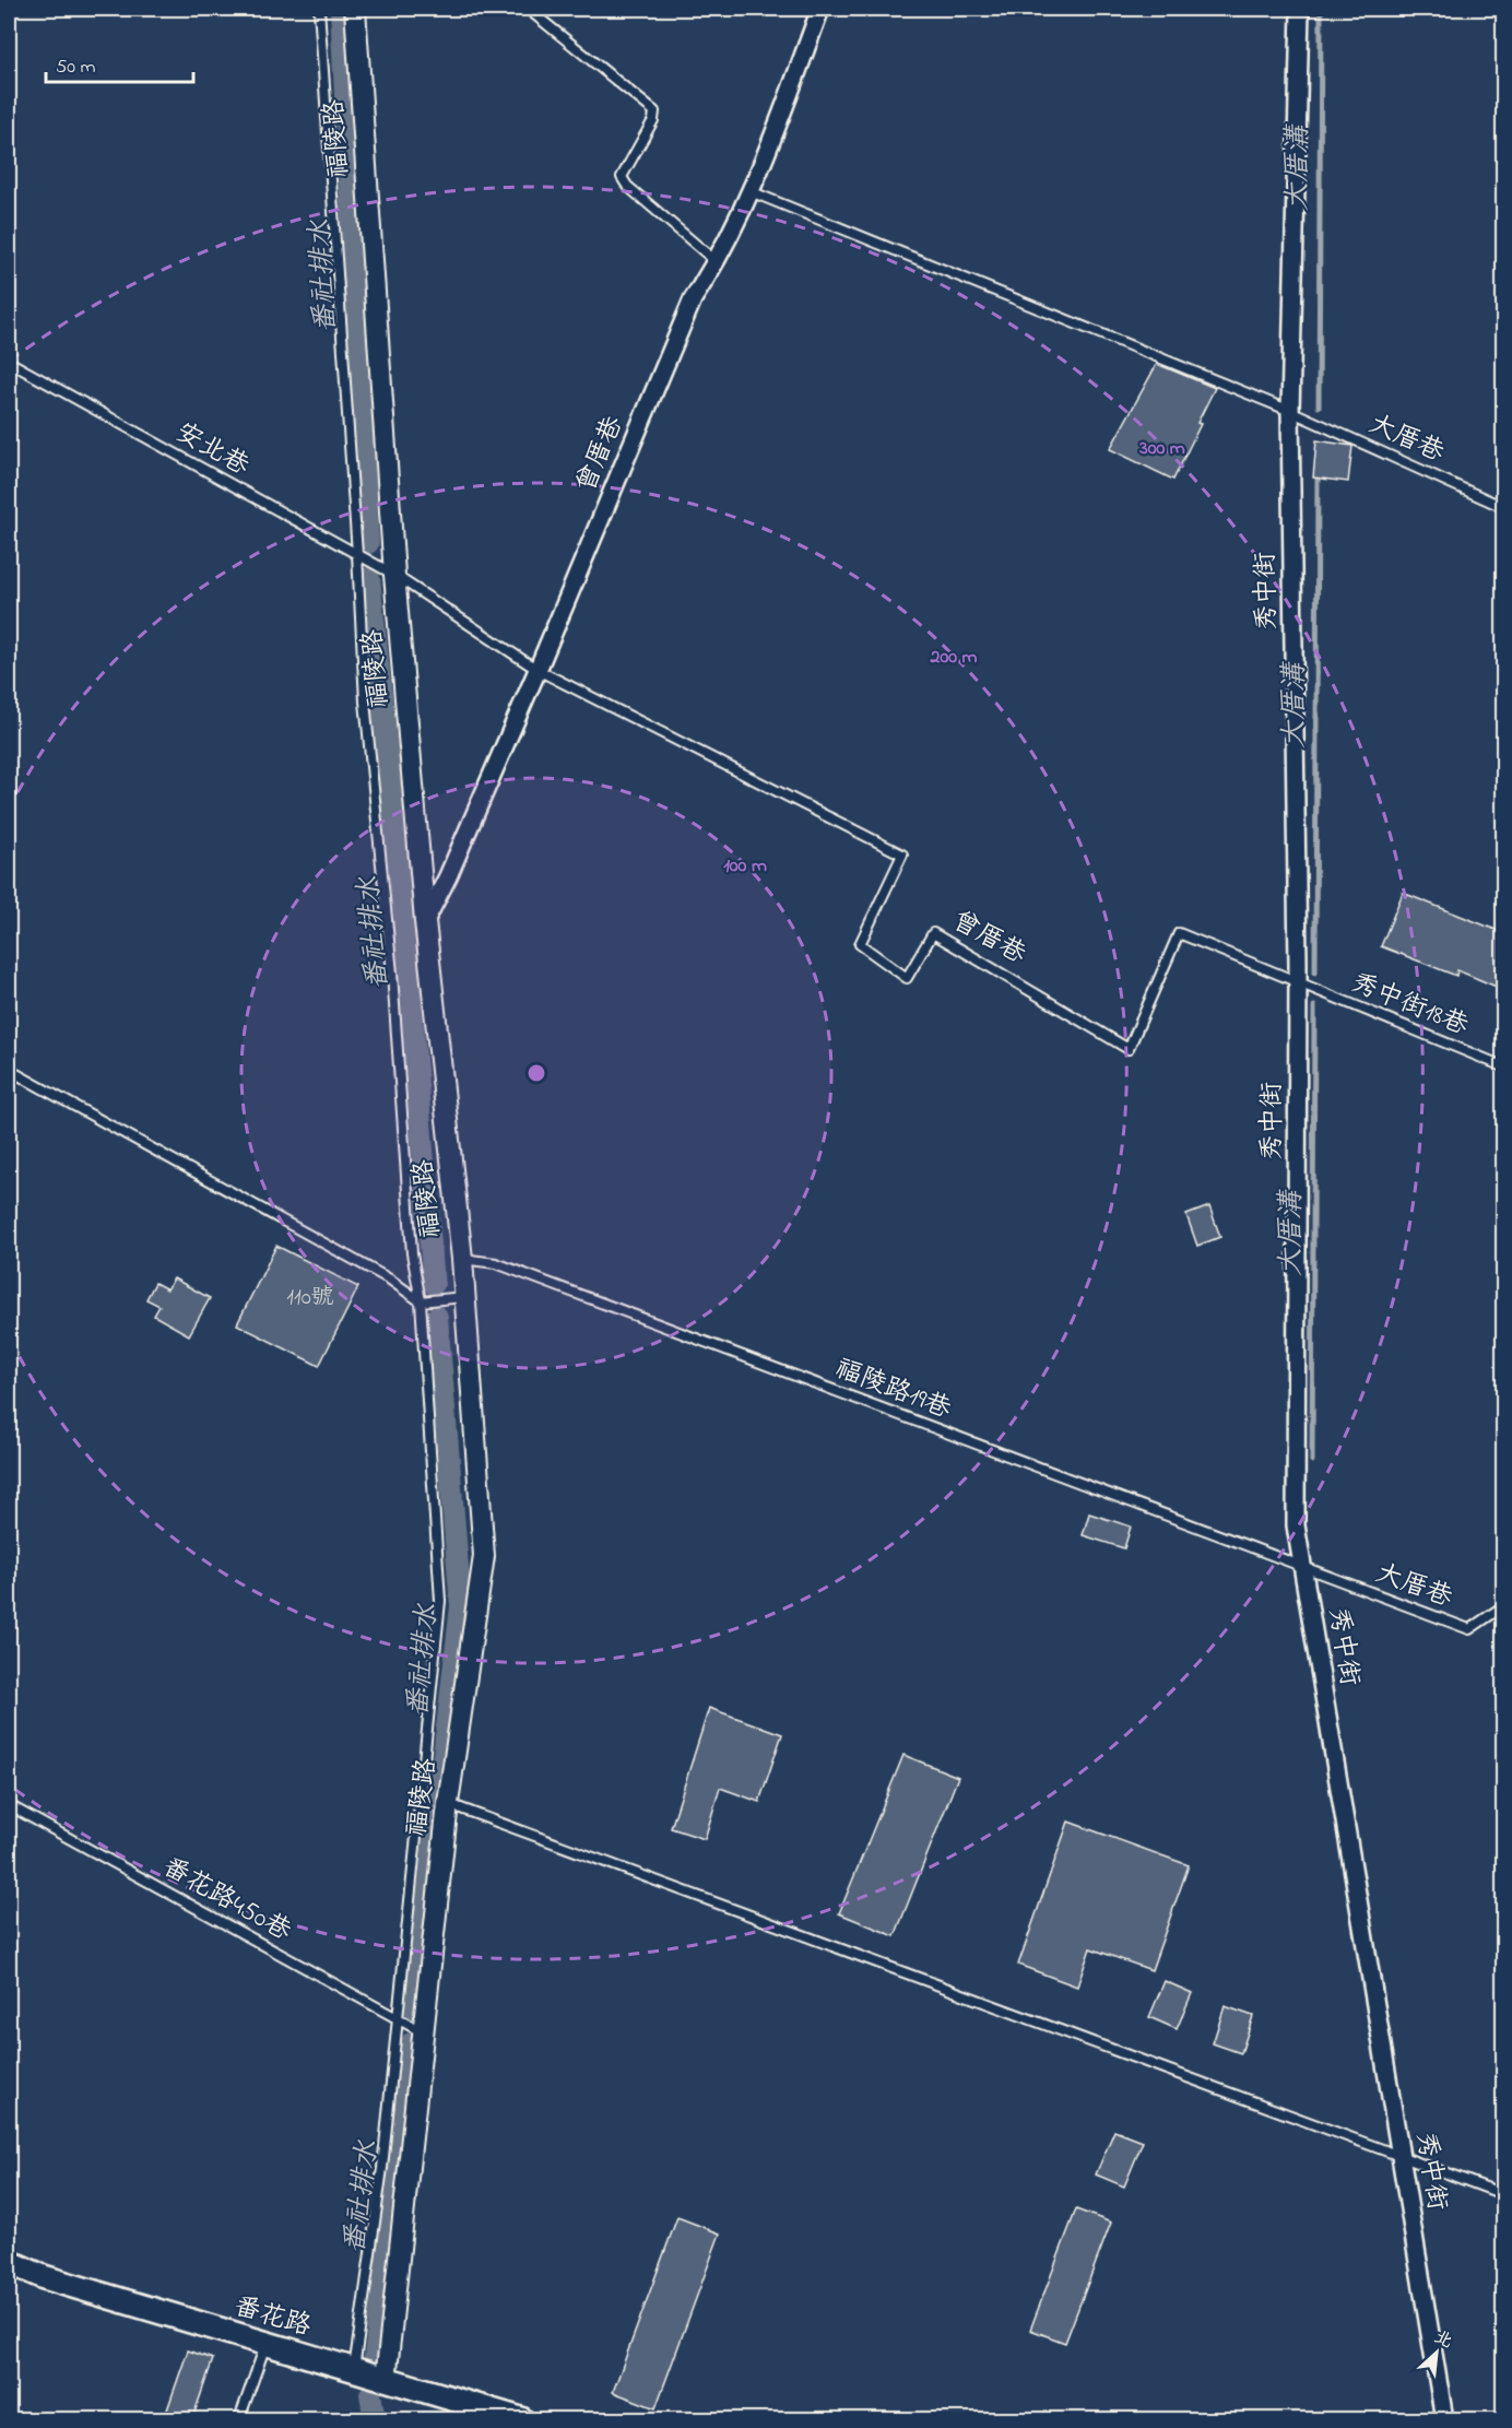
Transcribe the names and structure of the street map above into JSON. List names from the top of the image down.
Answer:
{
  "streets": {
    "main road": ["番花路"],
    "street": ["福陵路", "曾厝巷", "秀中街"],
    "lane": [
      "大厝巷",
      "安北巷",
      "秀中街18巷",
      "福陵路19巷",
      "番花路450巷"
    ]
  },
  "crossings": [
    ["福陵路", "安北巷"],
    ["福陵路", "曾厝巷"],
    ["福陵路", "福陵路19巷"],
    ["福陵路", "番花路450巷"],
    ["福陵路", "番花路"],
    ["大厝巷", "曾厝巷"],
    ["大厝巷", "秀中街"],
    ["大厝巷", "福陵路19巷"],
    ["安北巷", "曾厝巷"],
    ["曾厝巷", "秀中街"],
    ["曾厝巷", "秀中街18巷"],
    ["秀中街", "秀中街18巷"],
    ["秀中街", "福陵路19巷"]
  ],
  "water": ["大厝溝", "番社排水"],
  "house_numbers": ["110號"],
  "scale_bar": "50 m",
  "north": "top right",
  "rings": ["300 m", "200 m", "100 m"]
}
